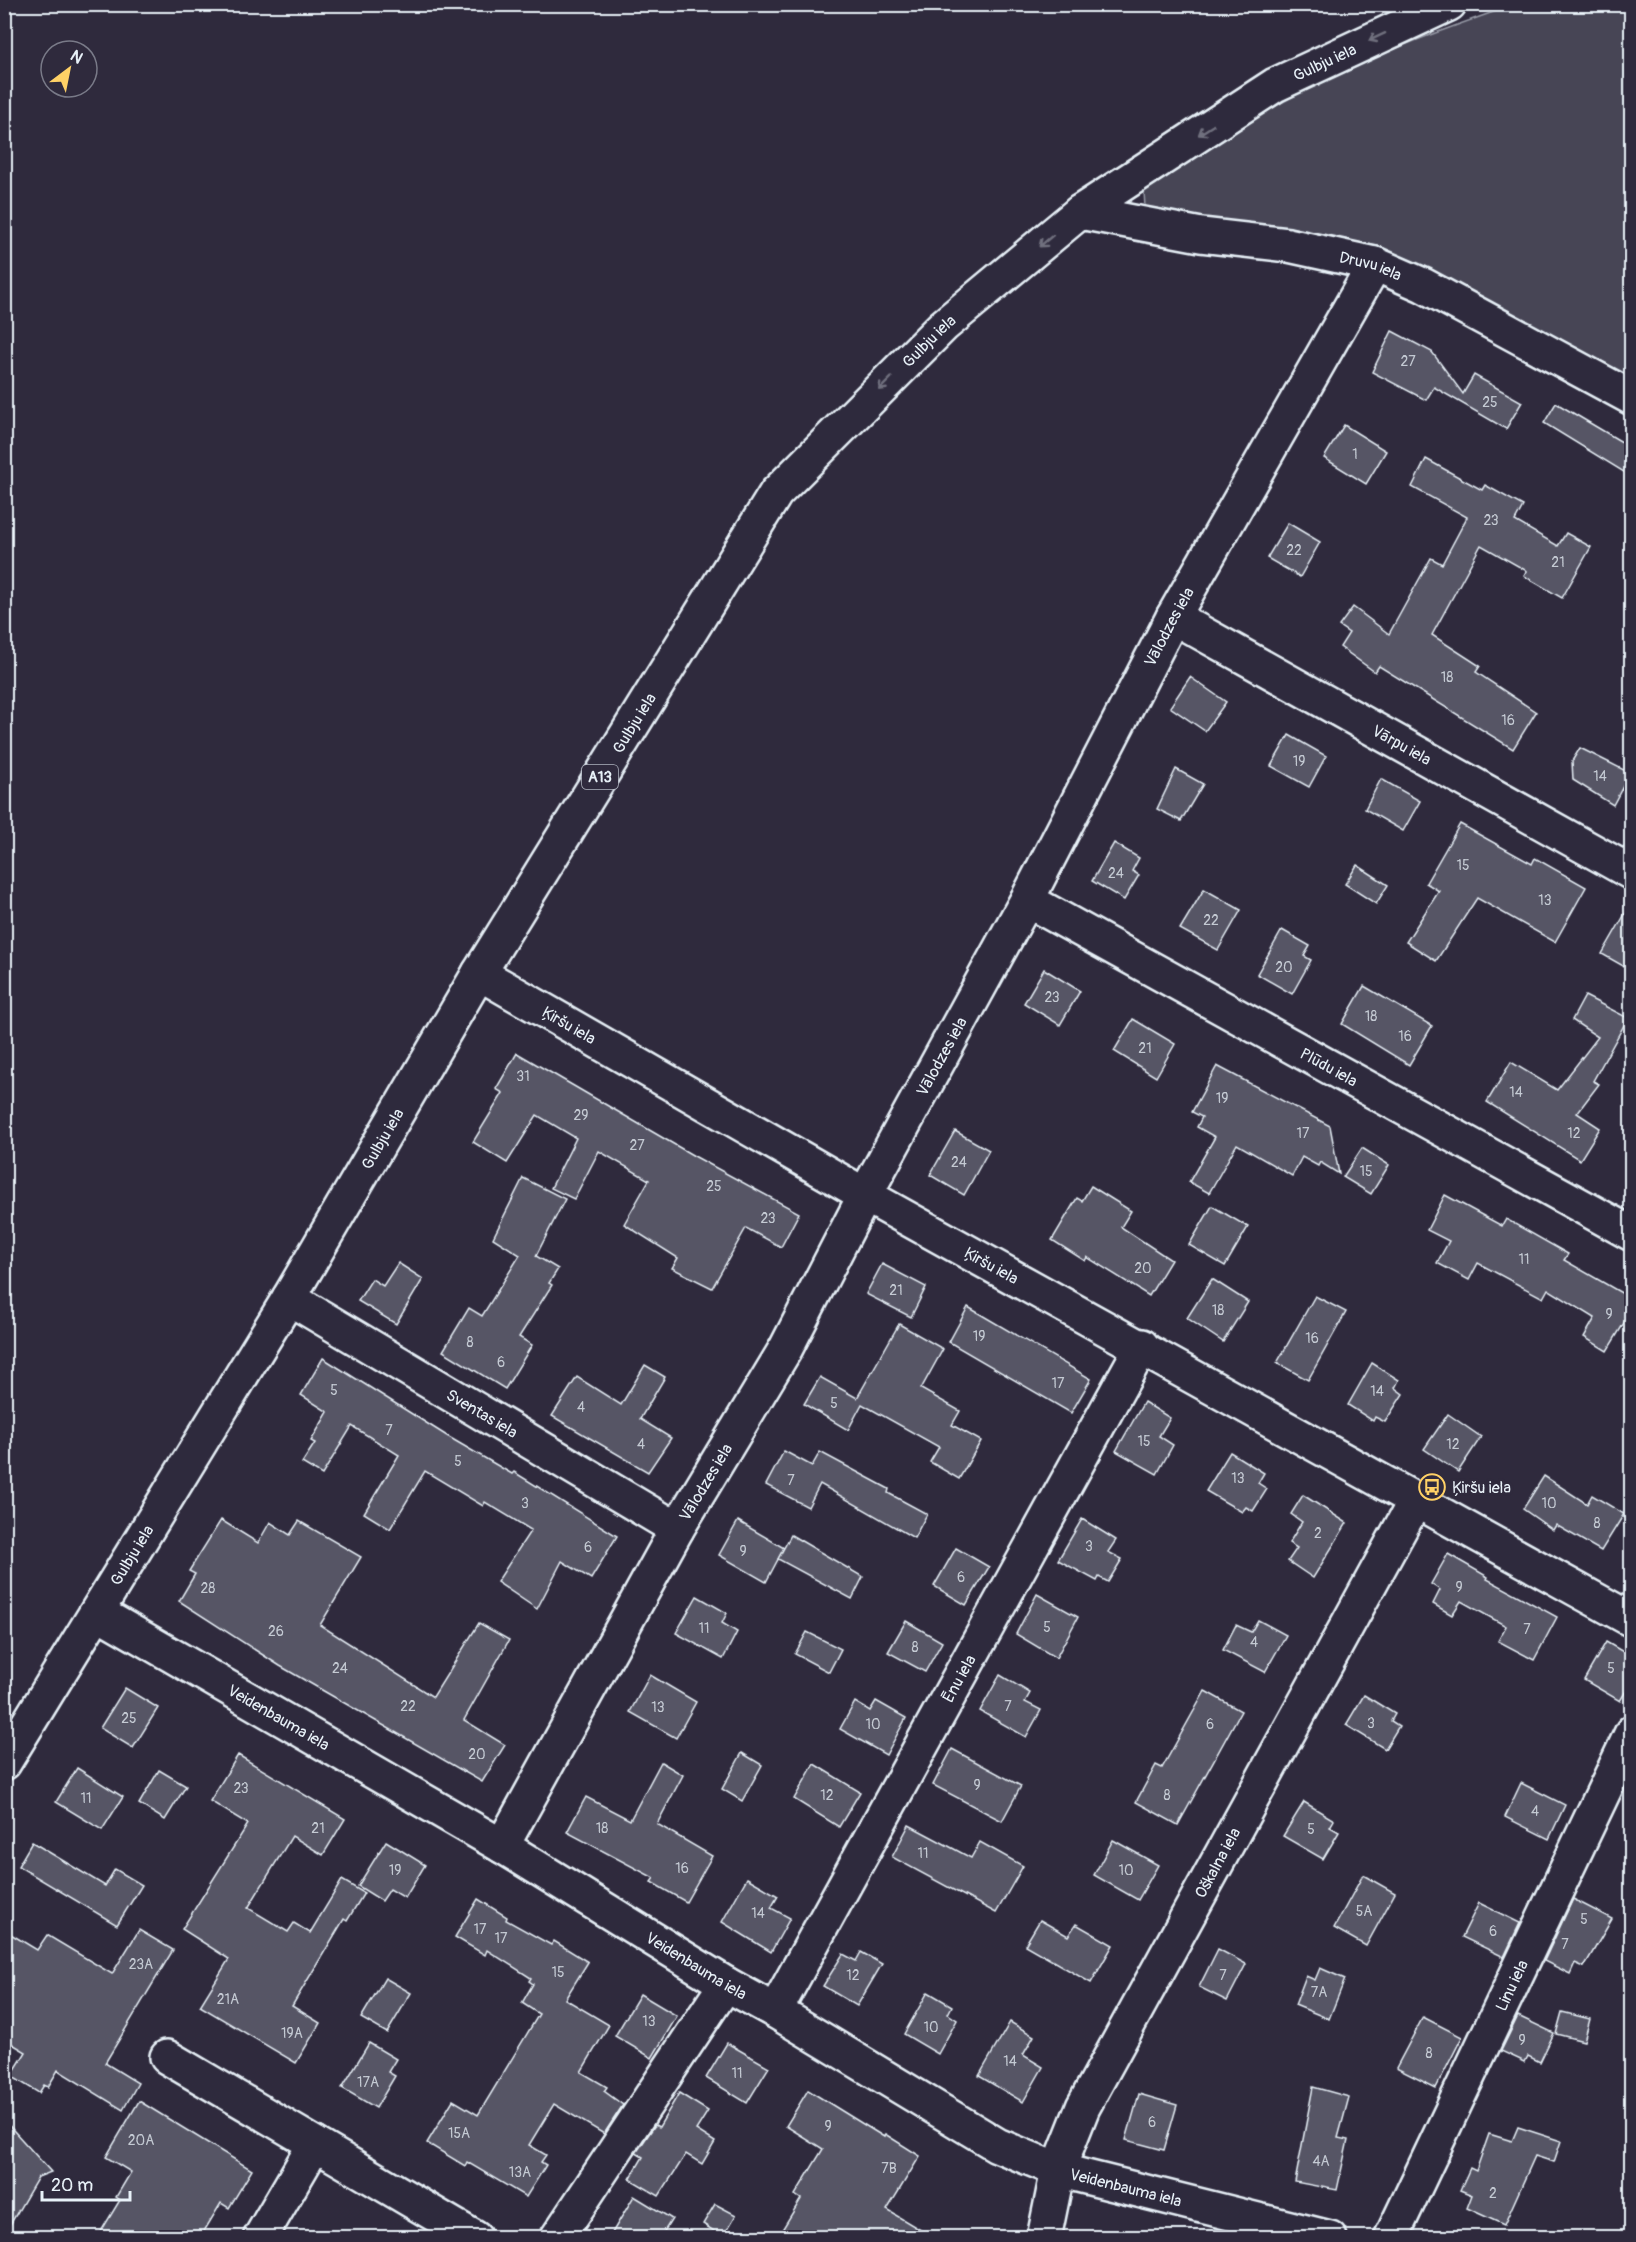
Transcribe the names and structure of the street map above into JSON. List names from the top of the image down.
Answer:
{
  "streets": {
    "street": [
      "Gulbju iela",
      "Druvu iela",
      "Vālodzes iela",
      "Vārpu iela",
      "A13",
      "Ķiršu iela",
      "Plūdu iela",
      "Sventas iela",
      "Ēnu iela",
      "Veidenbauma iela",
      "Oškalna iela",
      "Linu iela"
    ]
  },
  "crossings": [
    ["Gulbju iela", "Druvu iela"],
    ["Gulbju iela", "Ķiršu iela"],
    ["Gulbju iela", "Sventas iela"],
    ["Gulbju iela", "Veidenbauma iela"],
    ["Druvu iela", "Vālodzes iela"],
    ["Vālodzes iela", "Vārpu iela"],
    ["Vālodzes iela", "Ķiršu iela"],
    ["Vālodzes iela", "Plūdu iela"],
    ["Vālodzes iela", "Sventas iela"],
    ["Vālodzes iela", "Veidenbauma iela"],
    ["Ķiršu iela", "Ēnu iela"],
    ["Ķiršu iela", "Oškalna iela"],
    ["Ēnu iela", "Veidenbauma iela"],
    ["Veidenbauma iela", "Oškalna iela"]
  ],
  "one_way": ["Gulbju iela"],
  "places": {
    "bus stop": ["Ķiršu iela"]
  },
  "house_numbers": [
    "27",
    "25",
    "1",
    "23",
    "22",
    "21",
    "18",
    "16",
    "19",
    "14",
    "15",
    "24",
    "13",
    "22",
    "20",
    "23",
    "18",
    "16",
    "21",
    "31",
    "14",
    "19",
    "29",
    "17",
    "12",
    "27",
    "24",
    "15",
    "25",
    "23",
    "11",
    "20",
    "21",
    "18",
    "9",
    "19",
    "16",
    "8",
    "6",
    "17",
    "5",
    "14",
    "5",
    "4",
    "7",
    "15",
    "4",
    "12",
    "5",
    "13",
    "7",
    "3",
    "10",
    "8",
    "2",
    "3",
    "6",
    "9",
    "6",
    "9",
    "28",
    "5",
    "11",
    "7",
    "26",
    "4",
    "8",
    "24",
    "5",
    "22",
    "7",
    "13",
    "25",
    "3",
    "10",
    "6",
    "20",
    "9",
    "23",
    "12",
    "8",
    "11",
    "4",
    "21",
    "18",
    "5",
    "11",
    "16",
    "19",
    "10",
    "5A",
    "14",
    "5",
    "17",
    "6",
    "17",
    "7",
    "23A",
    "15",
    "12",
    "7",
    "7A",
    "21A",
    "13",
    "10",
    "19A",
    "9",
    "8",
    "14",
    "11",
    "17A",
    "6",
    "9",
    "15A",
    "20A",
    "4A",
    "7B",
    "13A",
    "2"
  ],
  "scale_bar": "20 m",
  "north": "top right"
}
